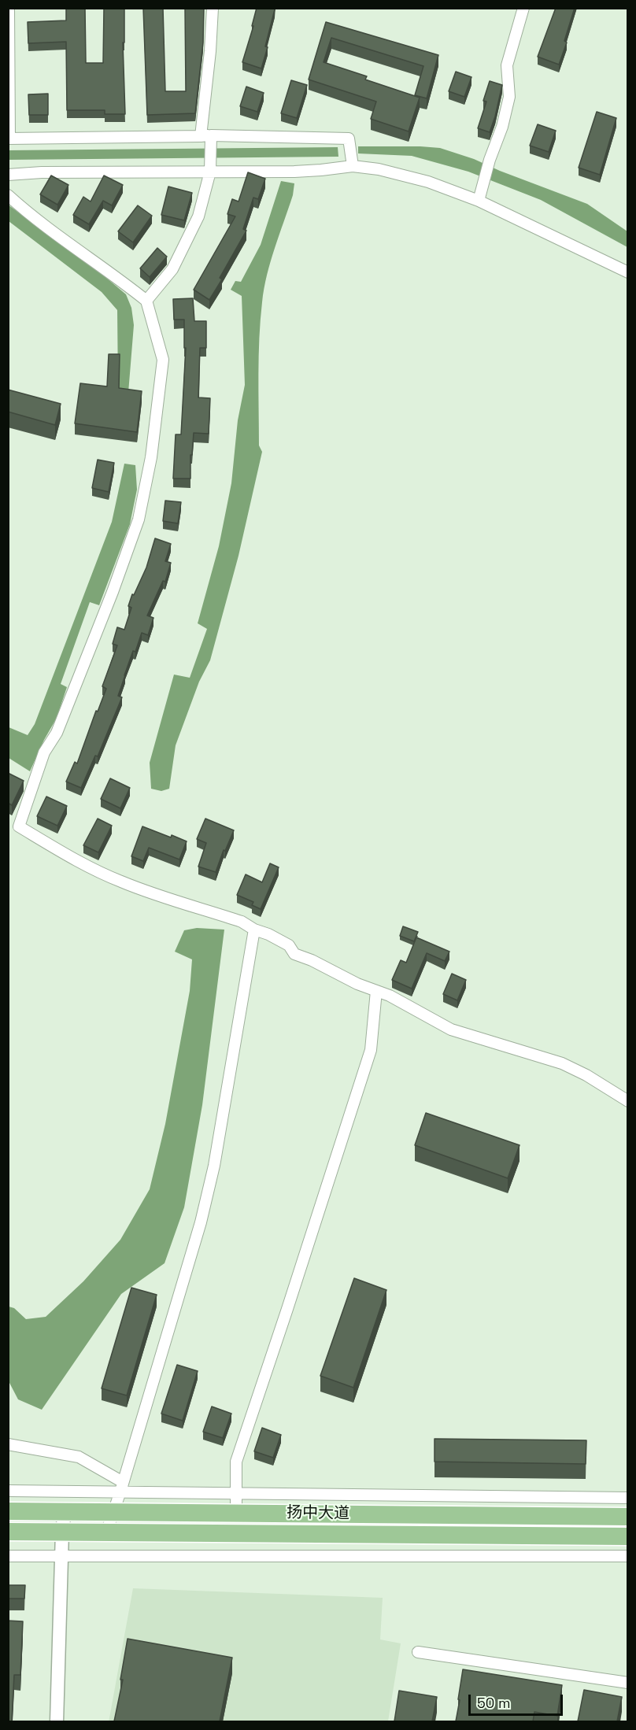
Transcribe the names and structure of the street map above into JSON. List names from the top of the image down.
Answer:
{
  "streets": {
    "main road": ["扬中大道"]
  },
  "scale_bar": "50 m"
}
